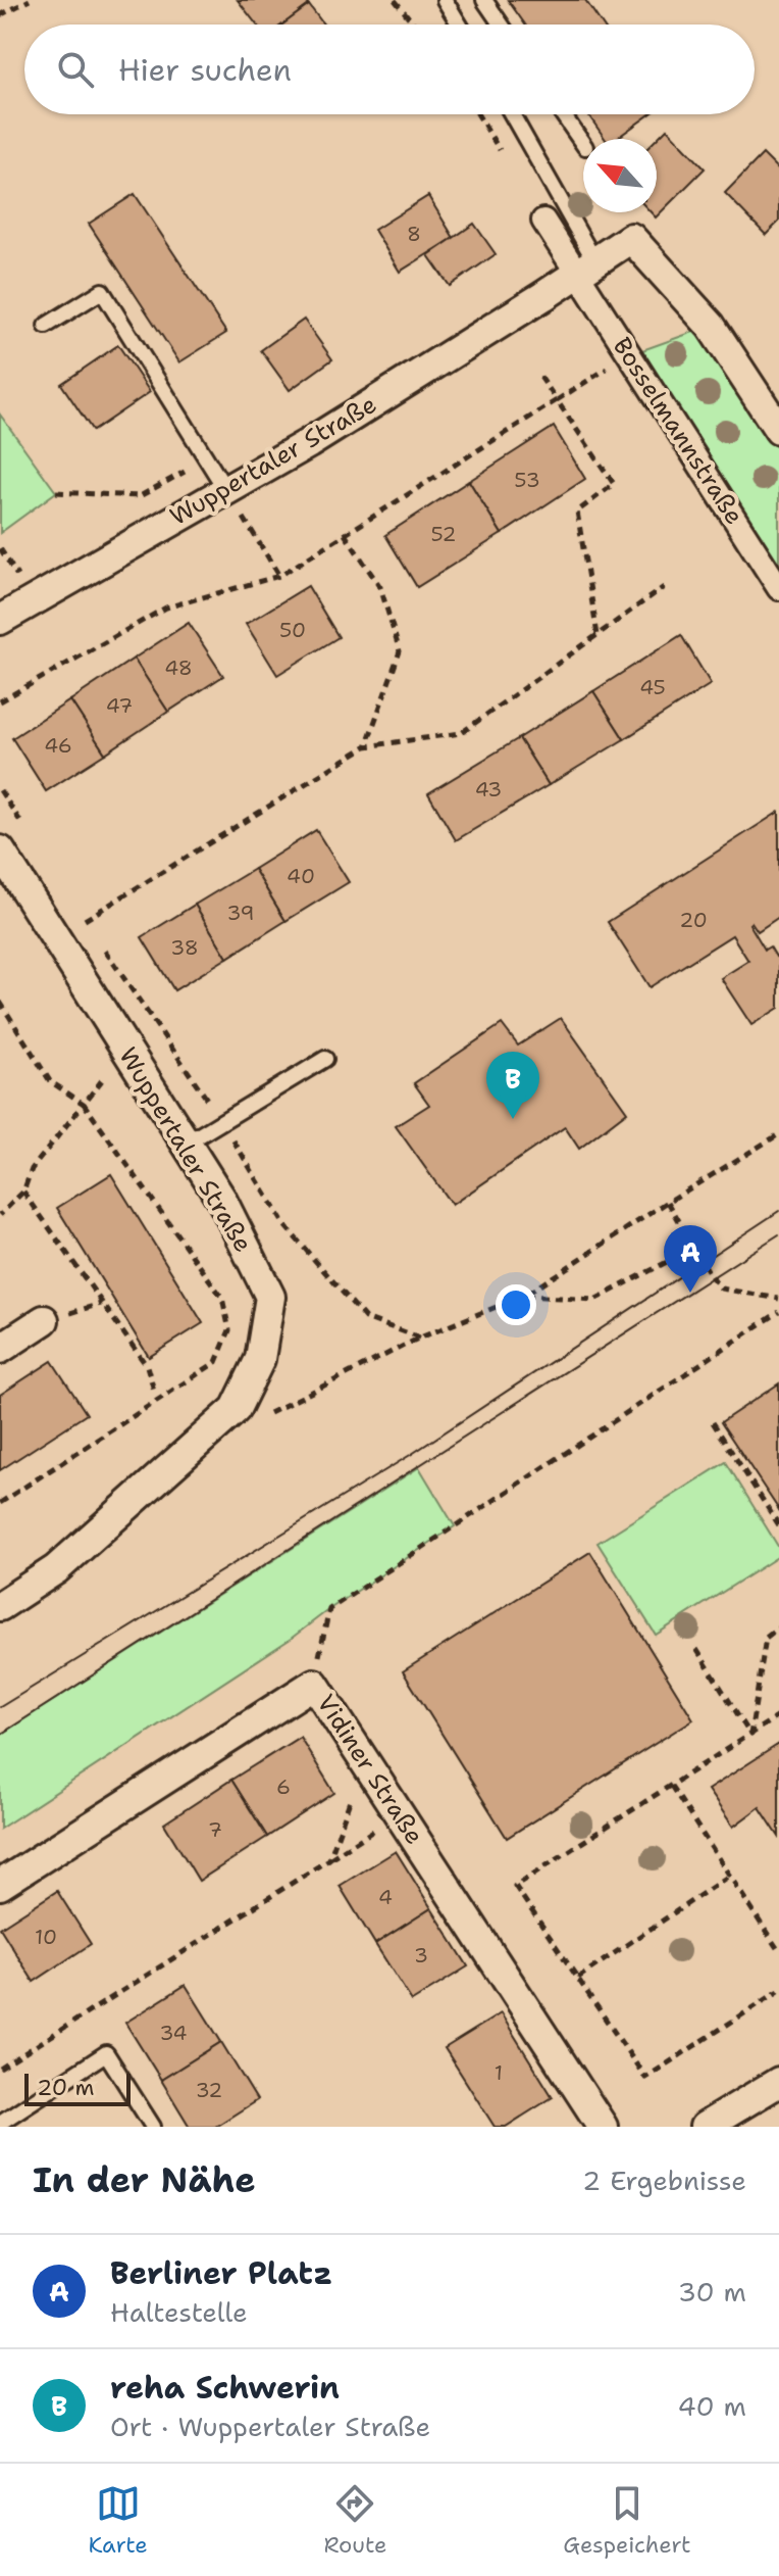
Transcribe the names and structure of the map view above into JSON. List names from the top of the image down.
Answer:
{
  "streets": {
    "street": ["Bosselmannstraße", "Wuppertaler Straße", "Vidiner Straße"]
  },
  "crossings": [
    ["Bosselmannstraße", "Wuppertaler Straße"]
  ],
  "house_numbers": [
    "8",
    "53",
    "52",
    "50",
    "48",
    "45",
    "47",
    "46",
    "43",
    "40",
    "39",
    "20",
    "38",
    "6",
    "7",
    "4",
    "10",
    "3",
    "34",
    "1",
    "32"
  ],
  "scale_bar": "20 m",
  "north": "top left",
  "page": {
    "search": "Hier suchen",
    "pins": ["B", "A"],
    "scale": "20 m",
    "heading": ["In der Nähe", "2 Ergebnisse"],
    "list": [
      {
        "mark": "A",
        "name": "Berliner Platz",
        "note": "Haltestelle",
        "value": "30 m"
      },
      {
        "mark": "B",
        "name": "reha Schwerin",
        "note": "Ort · Wuppertaler Straße",
        "value": "40 m"
      }
    ],
    "nav": ["Karte", "Route", "Gespeichert"]
  }
}
